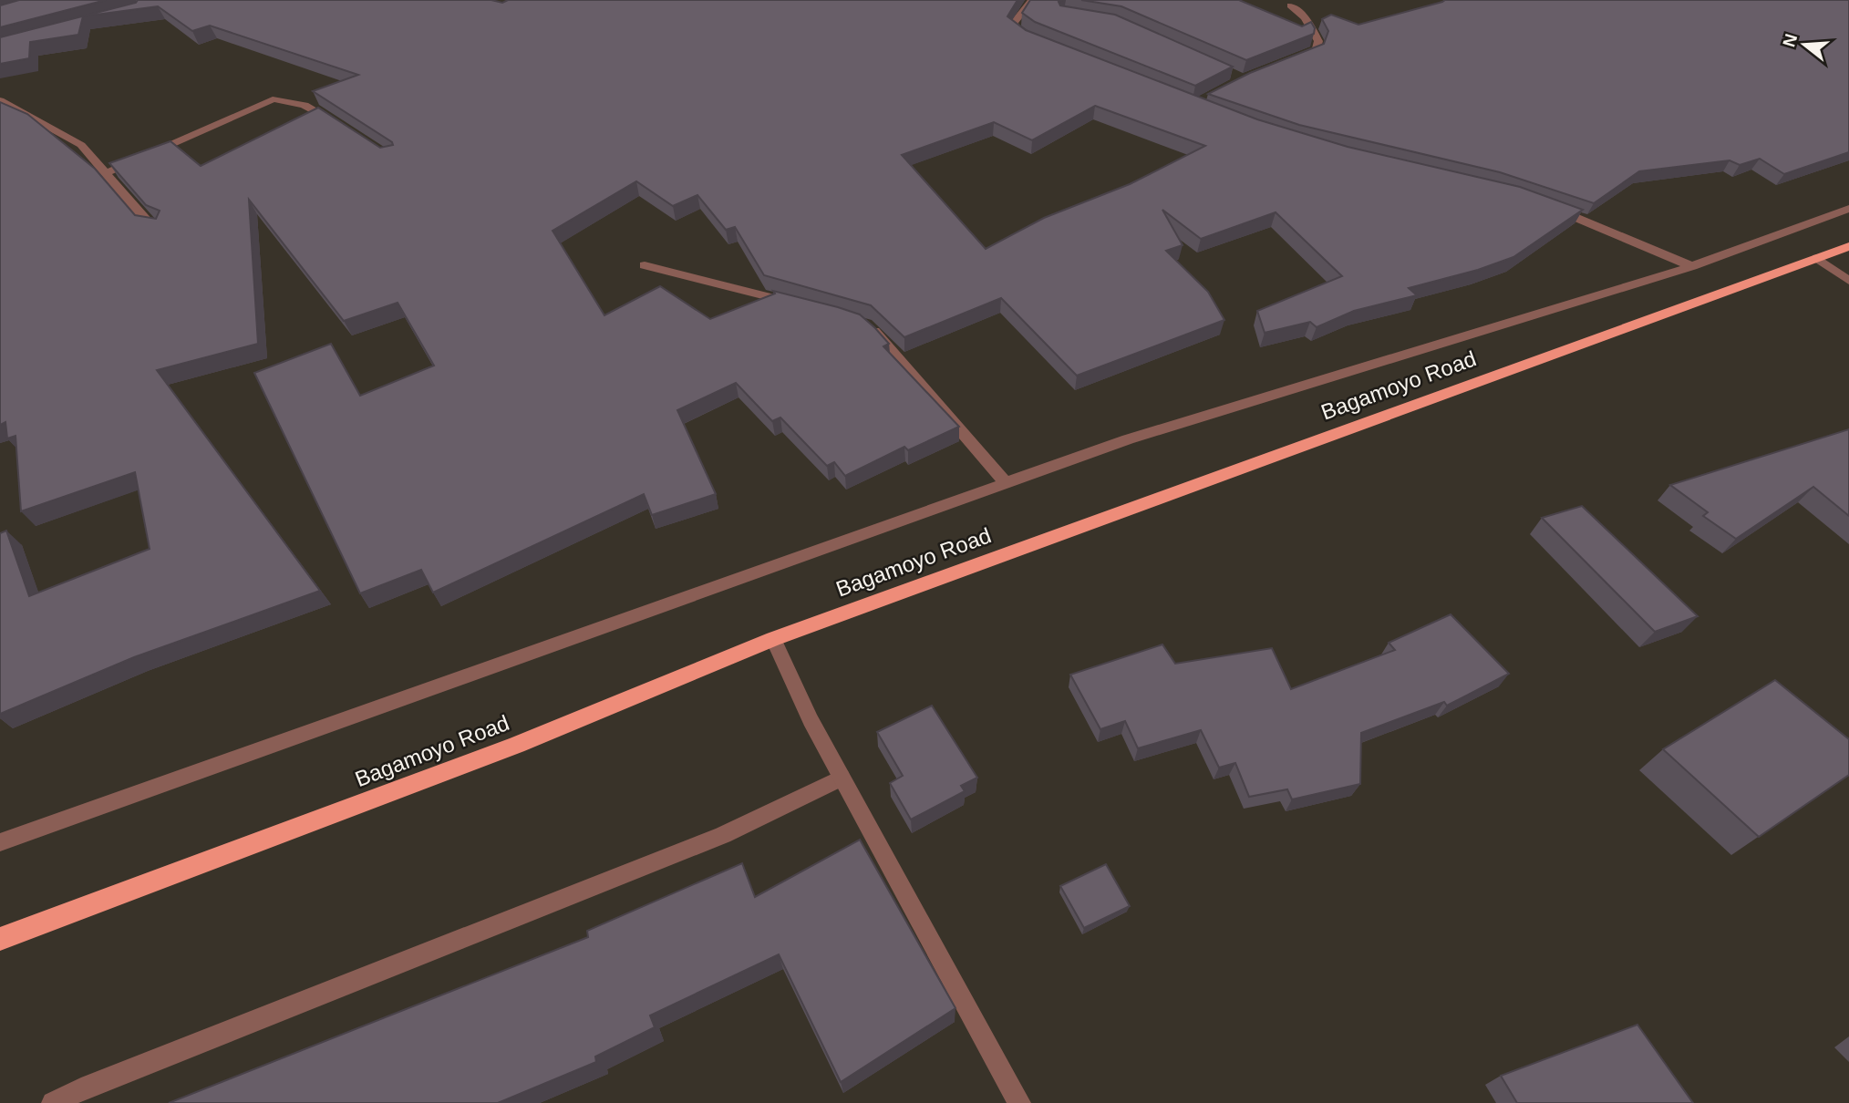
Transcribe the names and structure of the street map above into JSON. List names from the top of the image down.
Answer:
{
  "streets": {
    "highway": ["Bagamoyo Road"]
  },
  "north": "left"
}
